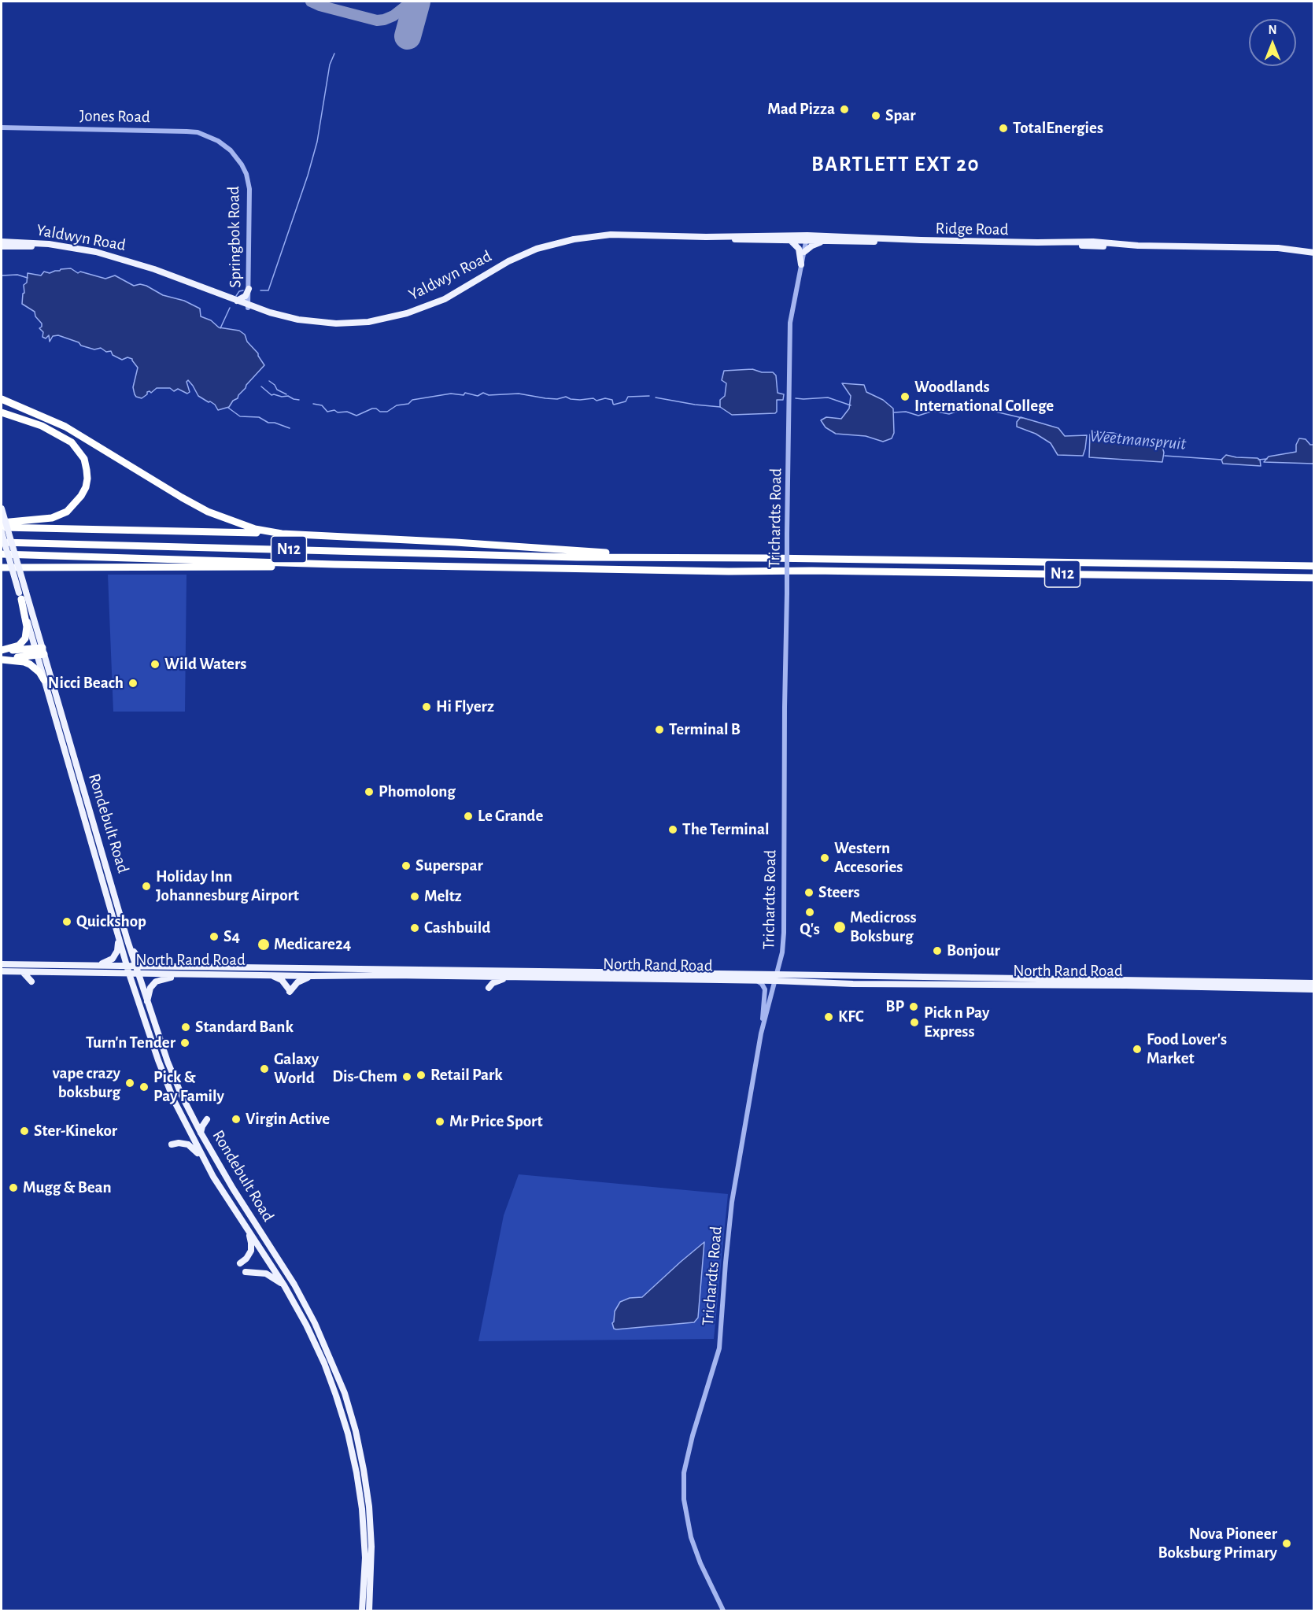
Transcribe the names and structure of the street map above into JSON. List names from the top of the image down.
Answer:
{
  "streets": {
    "highway": ["N12"],
    "main road": [
      "Ridge Road",
      "Yaldwyn Road",
      "Rondebult Road",
      "North Rand Road"
    ],
    "street": ["Jones Road", "Springbok Road", "Trichardts Road"]
  },
  "crossings": [
    ["Jones Road", "Springbok Road"],
    ["Ridge Road", "Yaldwyn Road"],
    ["Ridge Road", "Trichardts Road"],
    ["Springbok Road", "Yaldwyn Road"],
    ["Yaldwyn Road", "Trichardts Road"],
    ["Trichardts Road", "North Rand Road"],
    ["Rondebult Road", "North Rand Road"]
  ],
  "districts": ["BARTLETT EXT 20"],
  "water": ["Weetmanspruit"],
  "places": [
    "Mad Pizza",
    "Spar",
    "TotalEnergies",
    "Woodlands International College",
    "Wild Waters",
    "Nicci Beach",
    "Hi Flyerz",
    "Terminal B",
    "Phomolong",
    "Le Grande",
    "The Terminal",
    "Western Accesories",
    "Superspar",
    "Holiday Inn Johannesburg Airport",
    "Steers",
    "Meltz",
    "Q's",
    "Quickshop",
    "Medicross Boksburg",
    "Cashbuild",
    "S4",
    "Medicare24",
    "Bonjour",
    "BP",
    "KFC",
    "Pick n Pay Express",
    "Standard Bank",
    "Turn'n Tender",
    "Food Lover's Market",
    "Galaxy World",
    "Retail Park",
    "Dis-Chem",
    "vape crazy boksburg",
    "Pick & Pay Family",
    "Virgin Active",
    "Mr Price Sport",
    "Ster-Kinekor",
    "Mugg & Bean",
    "Nova Pioneer Boksburg Primary"
  ],
  "north": "top"
}
